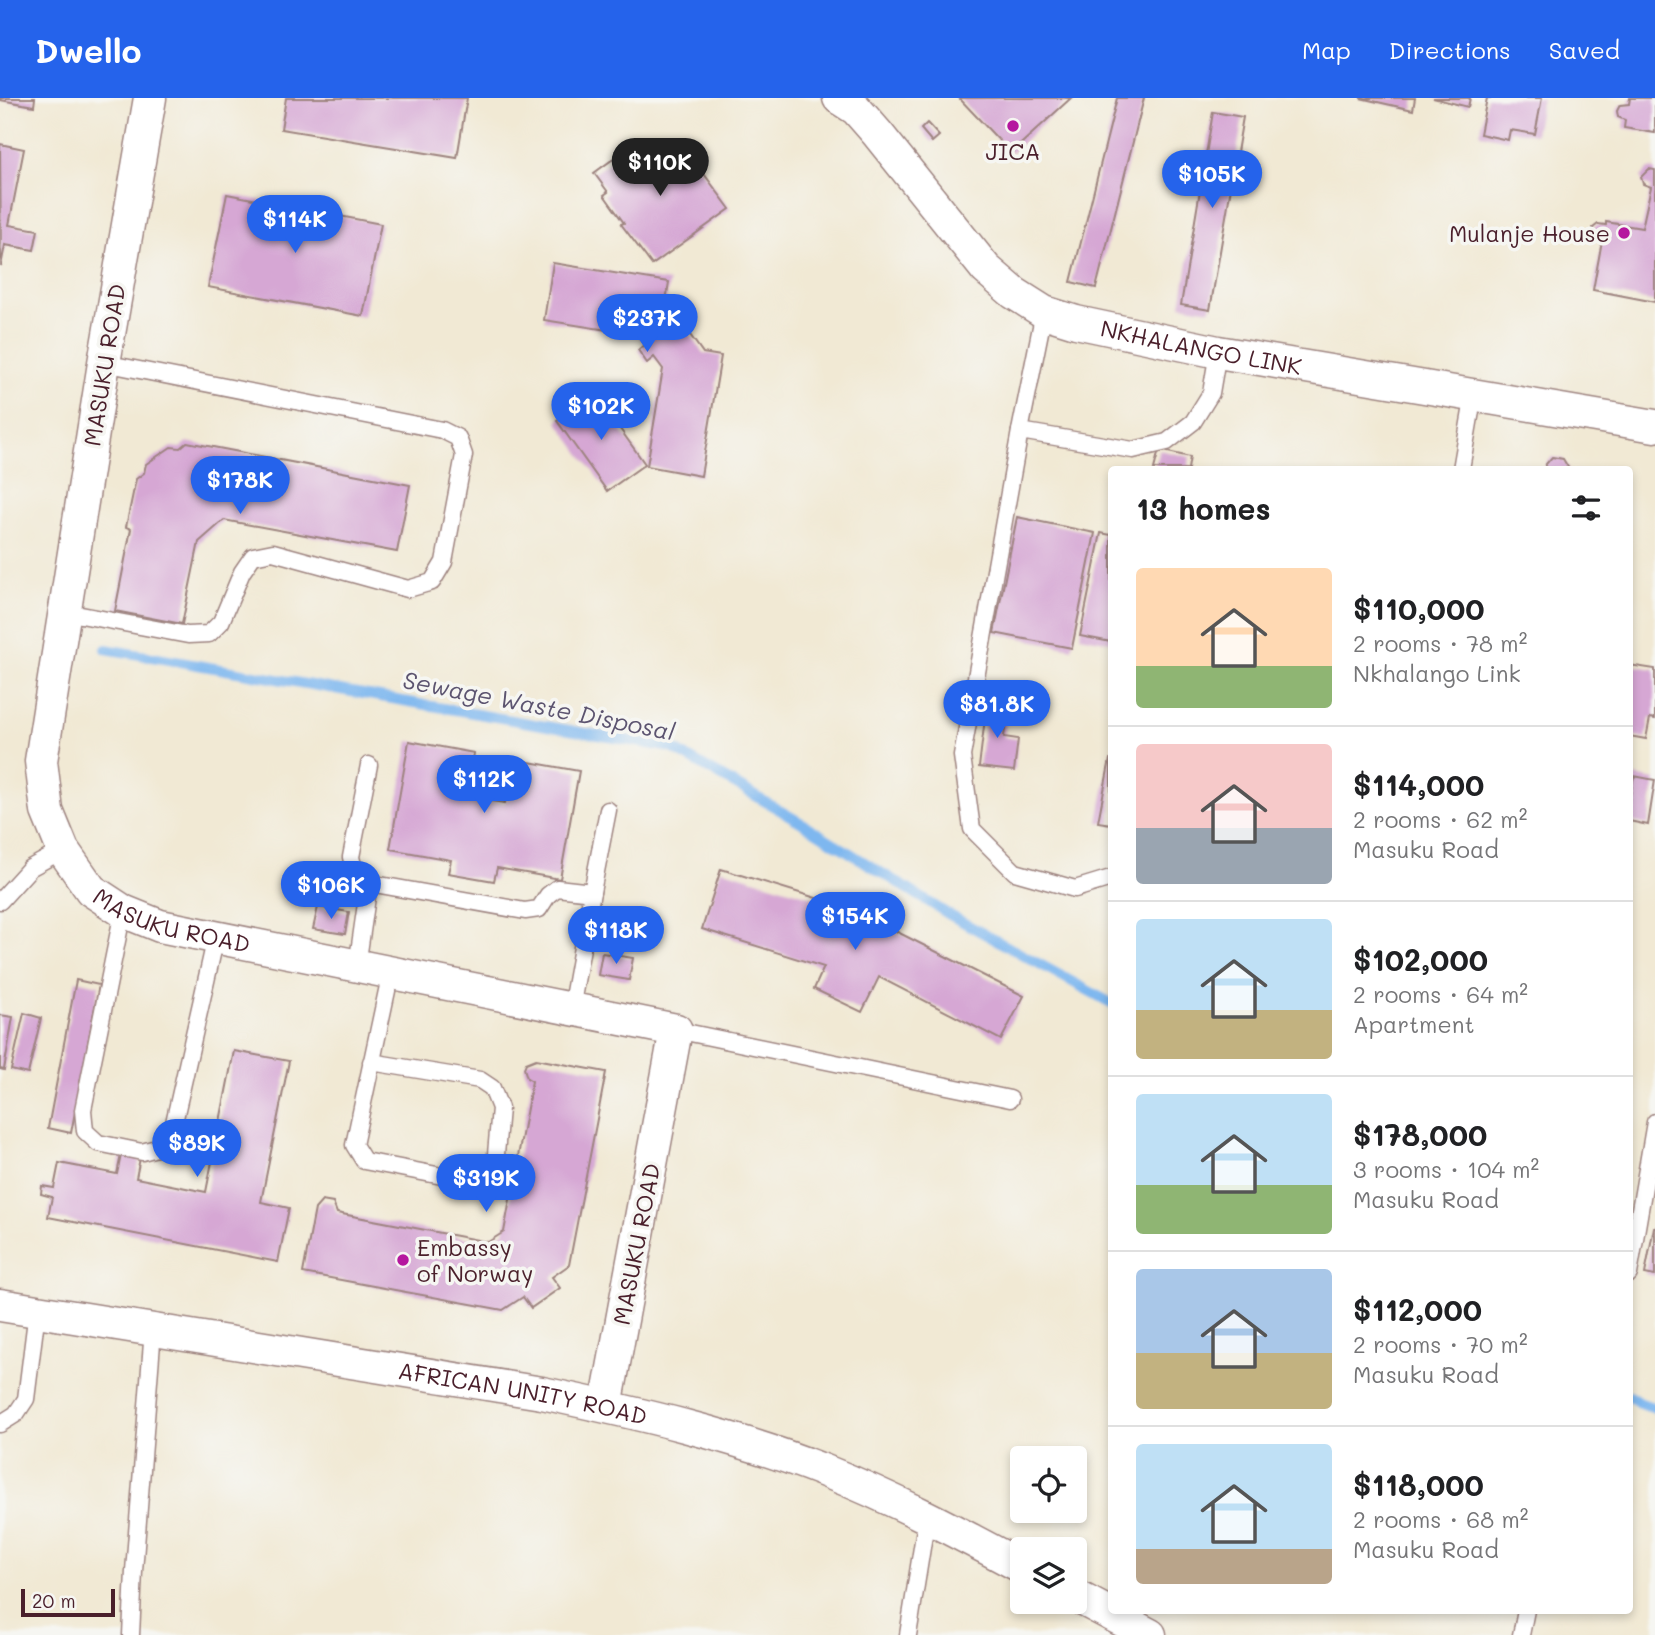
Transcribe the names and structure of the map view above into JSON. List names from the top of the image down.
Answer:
{
  "streets": {
    "street": ["NKHALANGO LINK", "MASUKU ROAD", "AFRICAN UNITY ROAD"]
  },
  "crossings": [
    ["MASUKU ROAD", "AFRICAN UNITY ROAD"]
  ],
  "water": ["Sewage Waste Disposal"],
  "places": ["JICA", "Mulanje House", "Embassy of Norway"],
  "scale_bar": "20 m",
  "page": {
    "header": "Dwello",
    "nav": ["Map", "Directions", "Saved"],
    "price": [
      "$110K",
      "$105K",
      "$114K",
      "$237K",
      "$102K",
      "$178K",
      "$81.8K",
      "$112K",
      "$106K",
      "$154K",
      "$118K",
      "$89K",
      "$319K"
    ],
    "heading": "13 homes",
    "list": [
      {
        "name": "$110,000",
        "note": "2 rooms · 78 m² · Nkhalango Link"
      },
      {
        "name": "$114,000",
        "note": "2 rooms · 62 m² · Masuku Road"
      },
      {
        "name": "$102,000",
        "note": "2 rooms · 64 m² · Apartment"
      },
      {
        "name": "$178,000",
        "note": "3 rooms · 104 m² · Masuku Road"
      },
      {
        "name": "$112,000",
        "note": "2 rooms · 70 m² · Masuku Road"
      },
      {
        "name": "$118,000",
        "note": "2 rooms · 68 m² · Masuku Road"
      }
    ],
    "scale": "20 m"
  }
}
